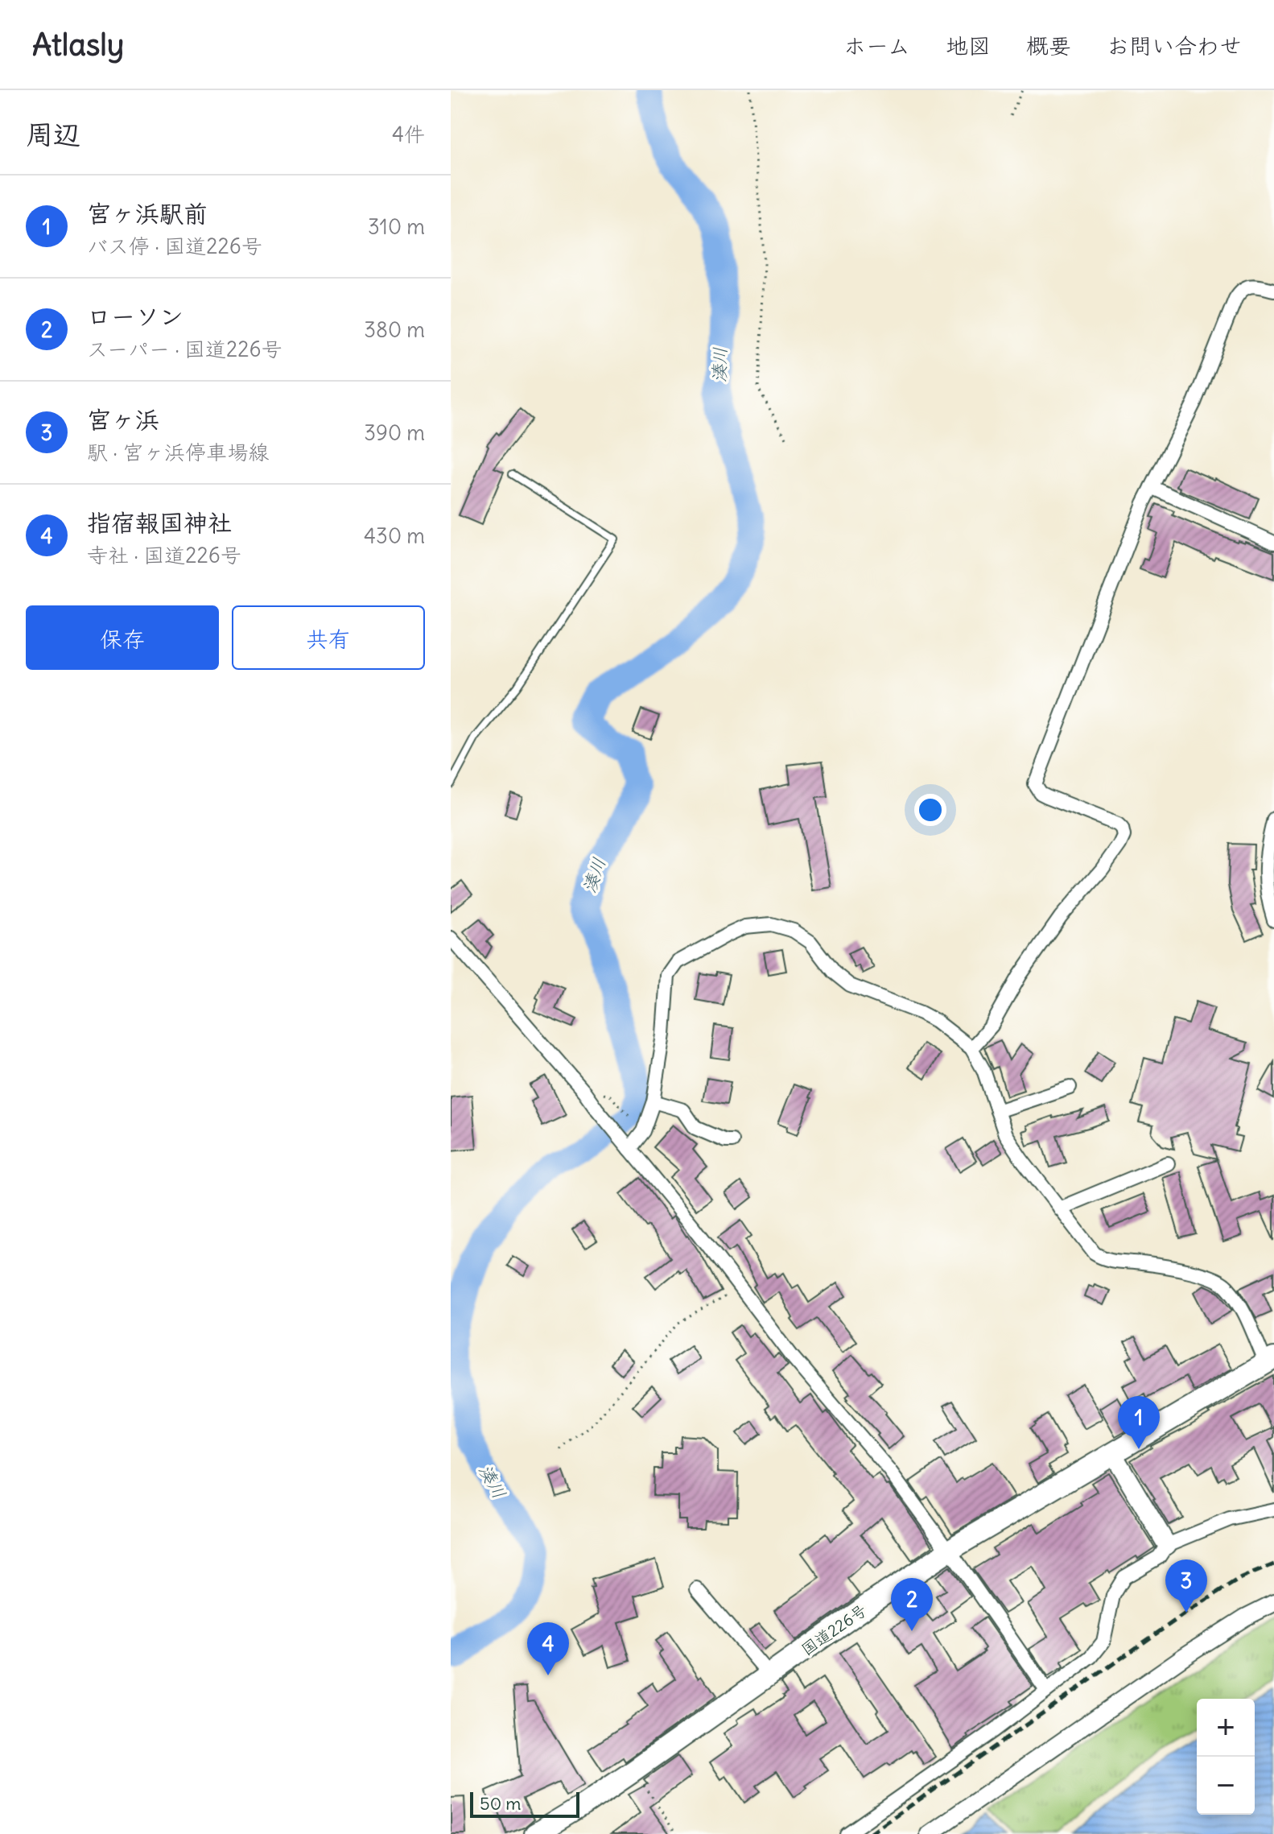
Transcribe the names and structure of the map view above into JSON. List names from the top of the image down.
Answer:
{
  "streets": {
    "highway": ["国道226号"]
  },
  "water": ["湊川"],
  "scale_bar": "50 m",
  "page": {
    "header": "Atlasly",
    "nav": [
      "ホーム",
      "地図",
      "概要",
      "お問い合わせ"
    ],
    "heading": ["周辺", "4件"],
    "list": [
      {
        "mark": "1",
        "name": "宮ヶ浜駅前",
        "note": "バス停 · 国道226号",
        "value": "310 m"
      },
      {
        "mark": "2",
        "name": "ローソン",
        "note": "スーパー · 国道226号",
        "value": "380 m"
      },
      {
        "mark": "3",
        "name": "宮ヶ浜",
        "note": "駅 · 宮ヶ浜停車場線",
        "value": "390 m"
      },
      {
        "mark": "4",
        "name": "指宿報国神社",
        "note": "寺社 · 国道226号",
        "value": "430 m"
      }
    ],
    "buttons": ["保存", "共有"],
    "pins": [
      "1",
      "3",
      "2",
      "4"
    ],
    "map_buttons": ["+", "−"],
    "scale": "50 m"
  }
}
